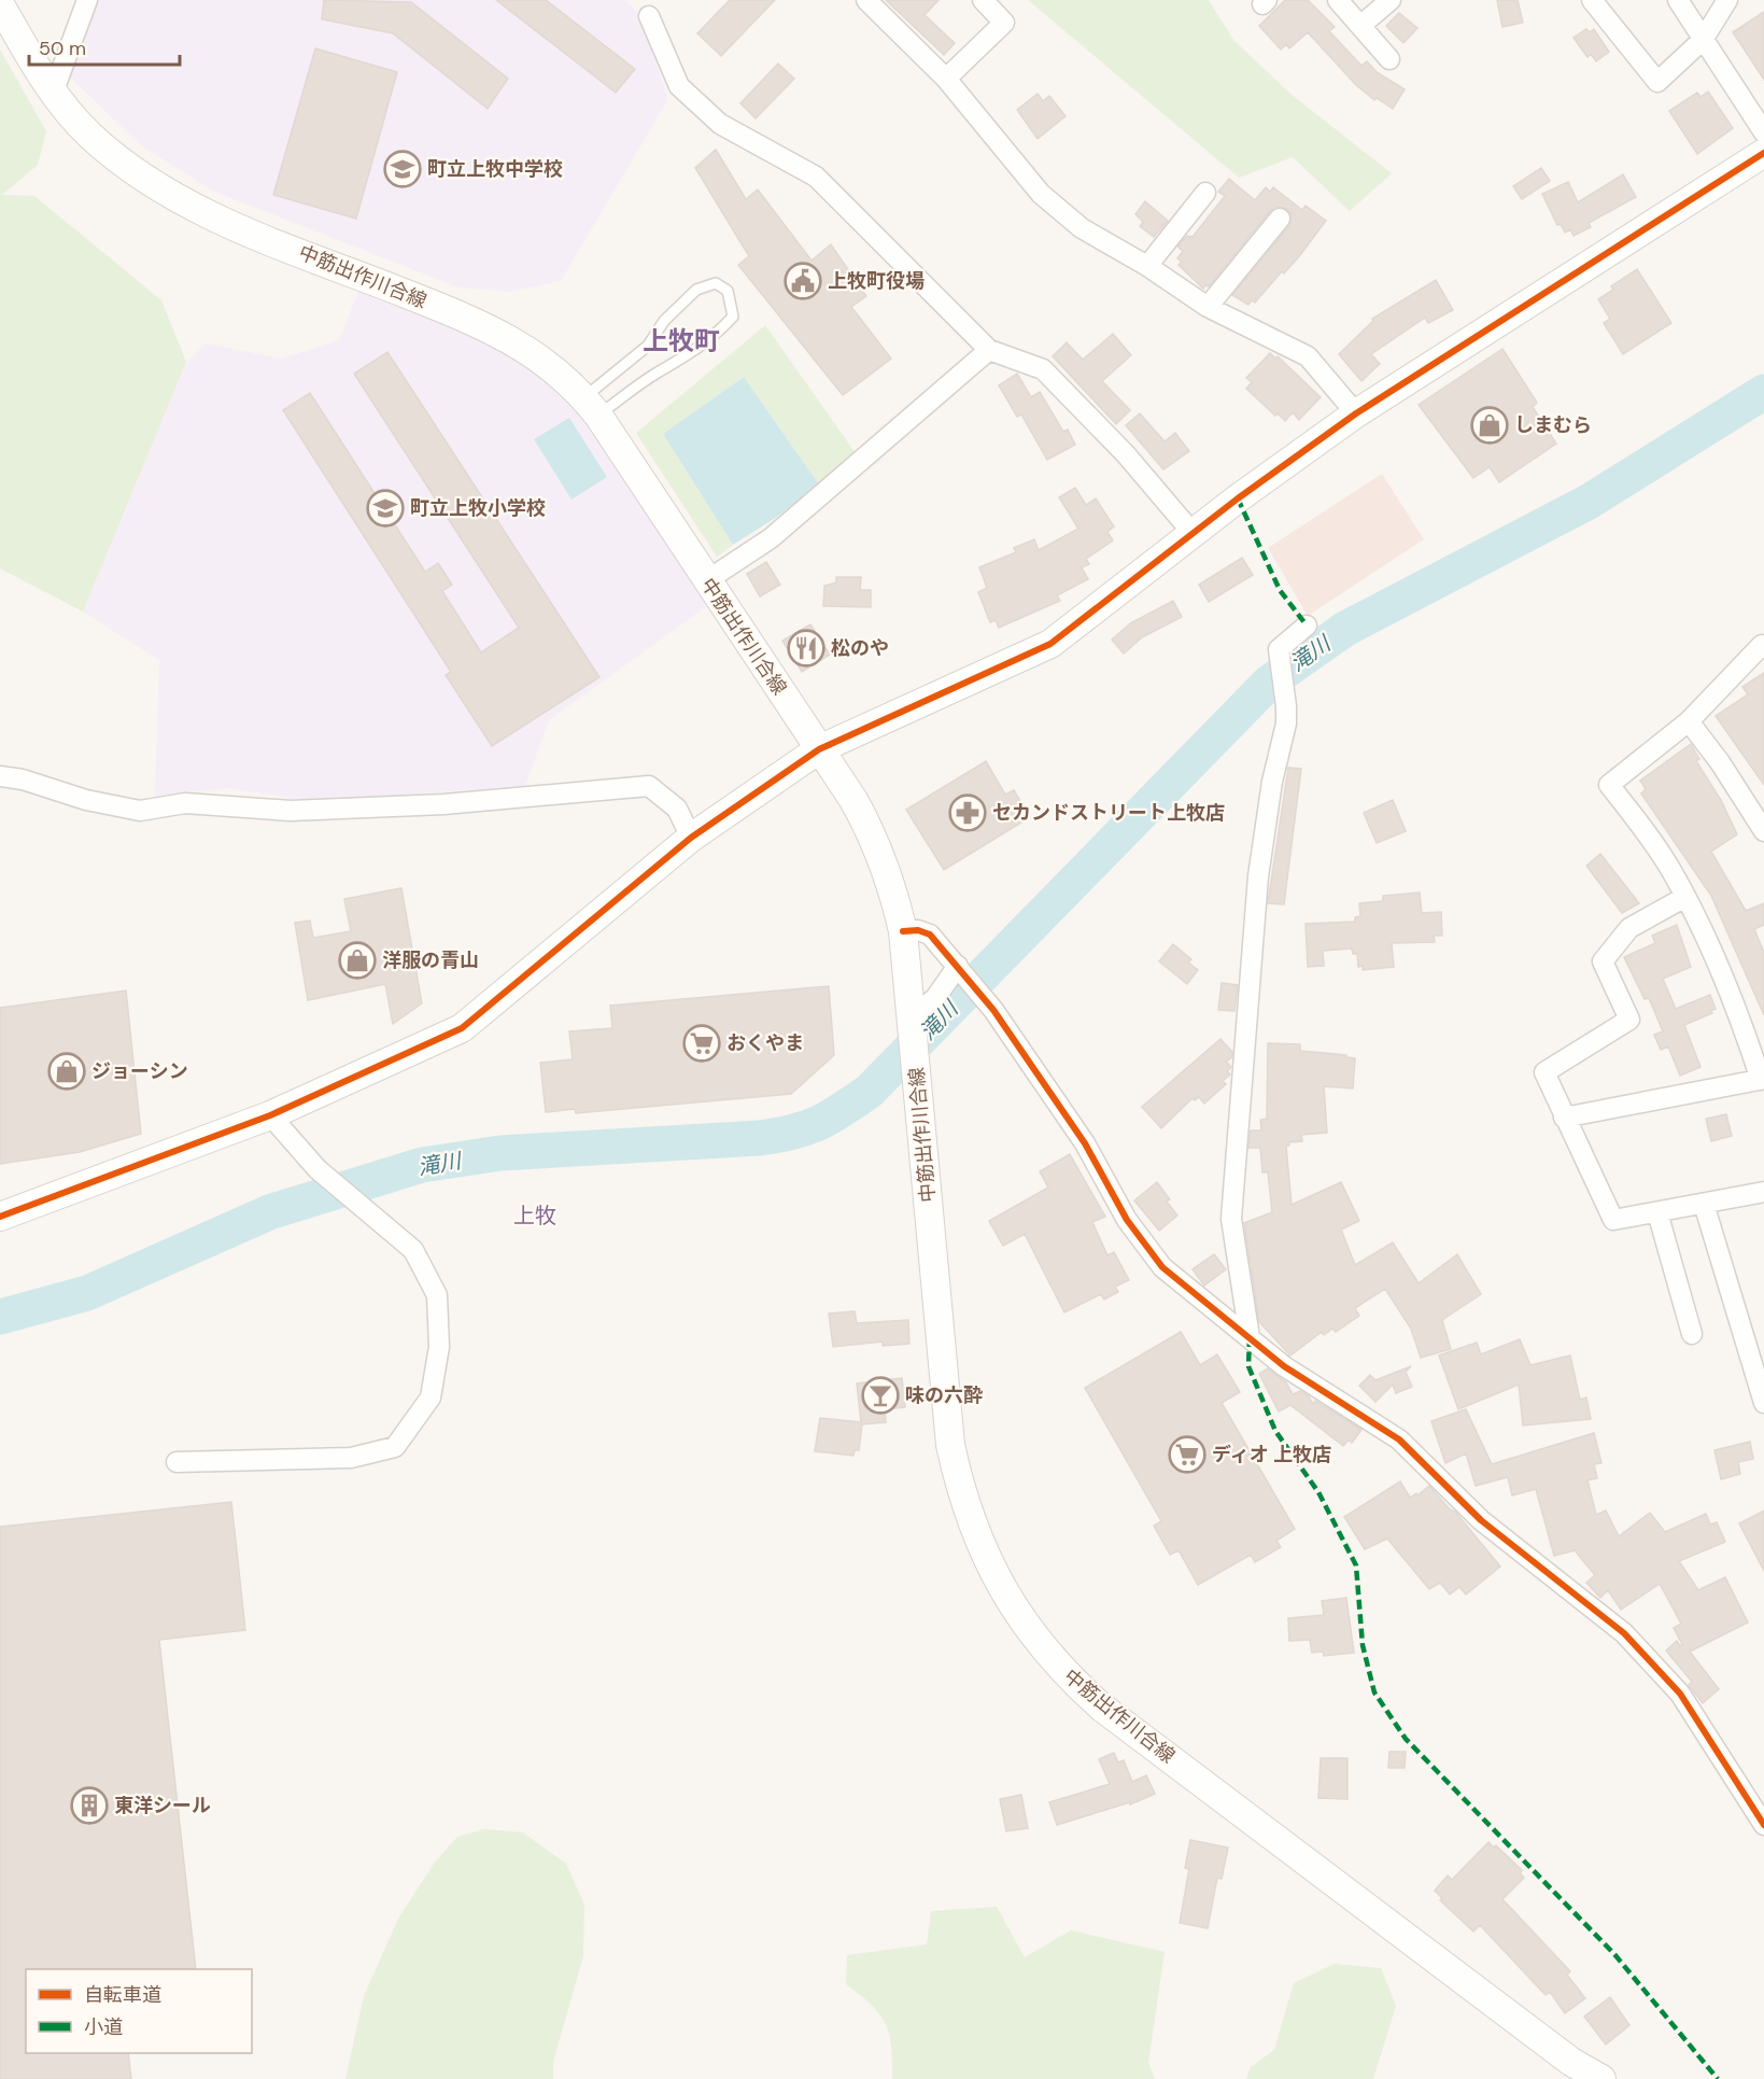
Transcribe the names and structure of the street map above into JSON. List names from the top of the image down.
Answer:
{
  "streets": {
    "main road": ["中筋出作川合線"]
  },
  "districts": ["上牧町", "上牧"],
  "water": ["滝川"],
  "places": {
    "school or university": ["町立上牧中学校", "町立上牧小学校"],
    "public building": ["上牧町役場"],
    "shop": ["しまむら", "洋服の青山", "ジョーシン"],
    "restaurant": ["松のや"],
    "pharmacy": ["セカンドストリート上牧店"],
    "supermarket": ["おくやま", "ディオ 上牧店"],
    "bar": ["味の六酔"],
    "building": ["東洋シール"]
  },
  "legend": ["自転車道", "小道"],
  "scale_bar": "50 m"
}
